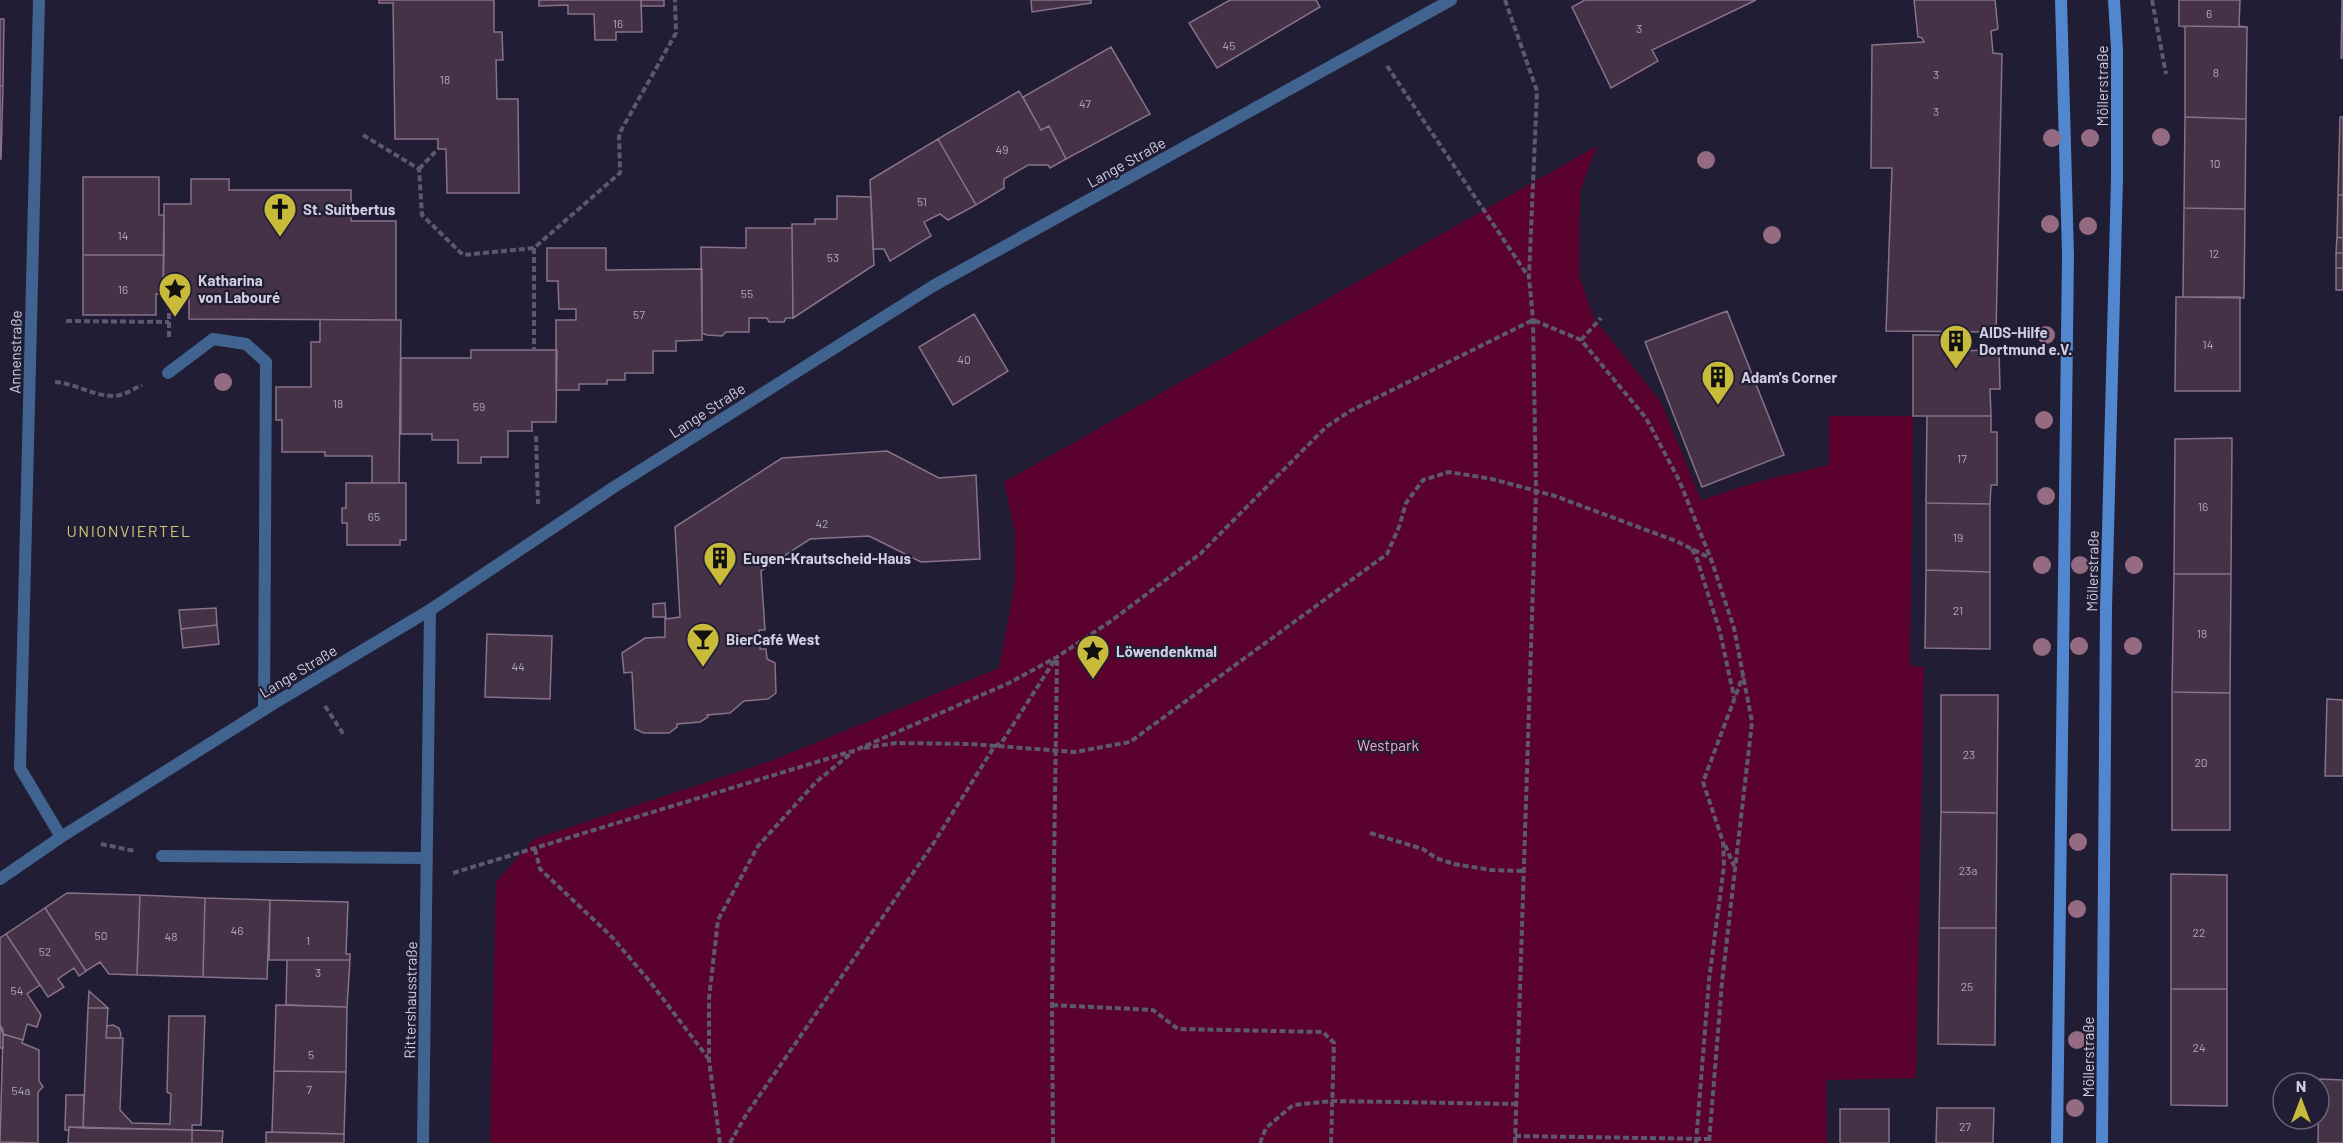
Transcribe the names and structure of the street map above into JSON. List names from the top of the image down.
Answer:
{
  "streets": {
    "main road": ["Möllerstraße"],
    "street": ["Lange Straße", "Annenstraße", "Rittershausstraße"]
  },
  "crossings": [
    ["Lange Straße", "Annenstraße"],
    ["Lange Straße", "Rittershausstraße"]
  ],
  "districts": ["UNIONVIERTEL"],
  "parks": ["Westpark"],
  "places": {
    "church": ["St. Suitbertus"],
    "place": ["Katharina von Labouré", "Löwendenkmal"],
    "building": ["AIDS-Hilfe Dortmund e.V.", "Adam's Corner", "Eugen-Krautscheid-Haus"],
    "bar": ["BierCafé West"]
  },
  "house_numbers": [
    "6",
    "16",
    "3",
    "45",
    "8",
    "3",
    "18",
    "47",
    "3",
    "49",
    "10",
    "51",
    "14",
    "12",
    "53",
    "16",
    "55",
    "57",
    "14",
    "40",
    "18",
    "59",
    "17",
    "16",
    "65",
    "42",
    "19",
    "21",
    "18",
    "44",
    "23",
    "20",
    "23a",
    "46",
    "22",
    "50",
    "48",
    "1",
    "52",
    "3",
    "25",
    "54",
    "24",
    "5",
    "7",
    "54a",
    "27"
  ],
  "north": "top"
}
